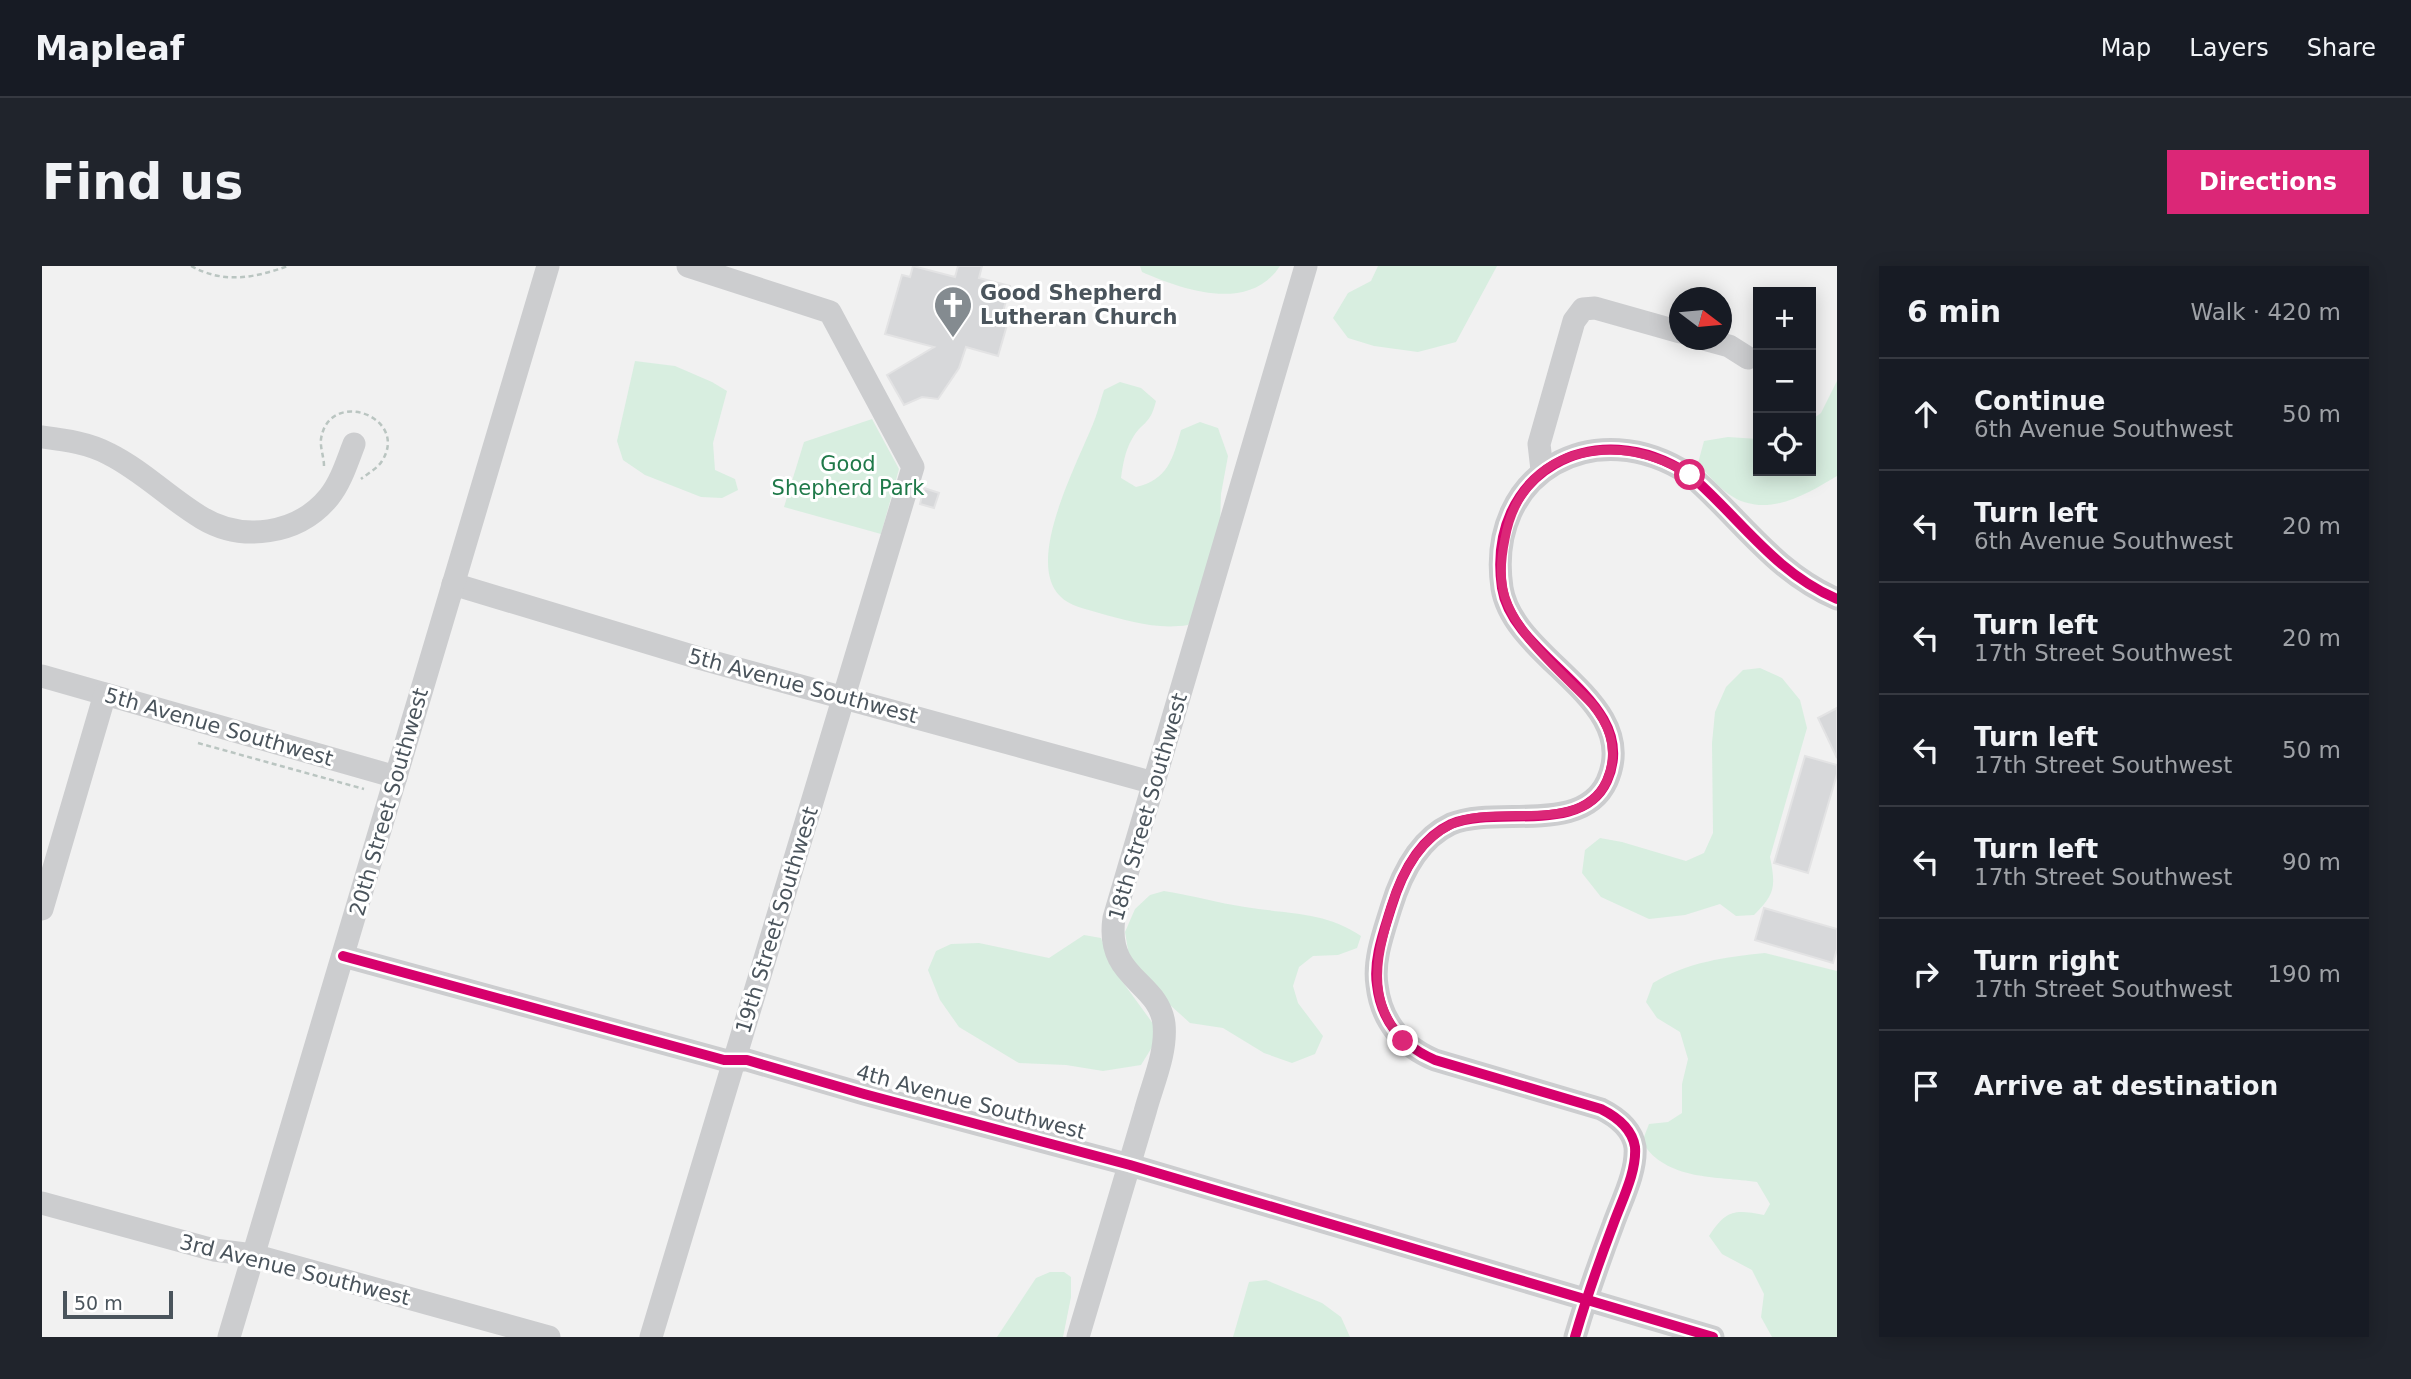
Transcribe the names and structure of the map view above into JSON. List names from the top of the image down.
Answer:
{
  "streets": {
    "street": [
      "5th Avenue Southwest",
      "20th Street Southwest",
      "18th Street Southwest",
      "19th Street Southwest",
      "4th Avenue Southwest",
      "3rd Avenue Southwest"
    ]
  },
  "crossings": [
    ["5th Avenue Southwest", "20th Street Southwest"],
    ["5th Avenue Southwest", "18th Street Southwest"],
    ["5th Avenue Southwest", "19th Street Southwest"],
    ["20th Street Southwest", "4th Avenue Southwest"],
    ["20th Street Southwest", "3rd Avenue Southwest"],
    ["18th Street Southwest", "4th Avenue Southwest"],
    ["19th Street Southwest", "4th Avenue Southwest"]
  ],
  "parks": ["Good Shepherd Park"],
  "places": {
    "church": ["Good Shepherd Lutheran Church"]
  },
  "scale_bar": "50 m",
  "north": "right",
  "page": {
    "header": "Mapleaf",
    "nav": ["Map", "Layers", "Share"],
    "buttons": "Directions",
    "title": "Find us",
    "heading": ["6 min", "Walk · 420 m"],
    "map_buttons": ["+", "−"],
    "list": [
      ["Continue", "6th Avenue Southwest", "50 m"],
      ["Turn left", "6th Avenue Southwest", "20 m"],
      ["Turn left", "17th Street Southwest", "20 m"],
      ["Turn left", "17th Street Southwest", "50 m"],
      ["Turn left", "17th Street Southwest", "90 m"],
      ["Turn right", "17th Street Southwest", "190 m"],
      "Arrive at destination"
    ],
    "scale": "50 m"
  }
}
